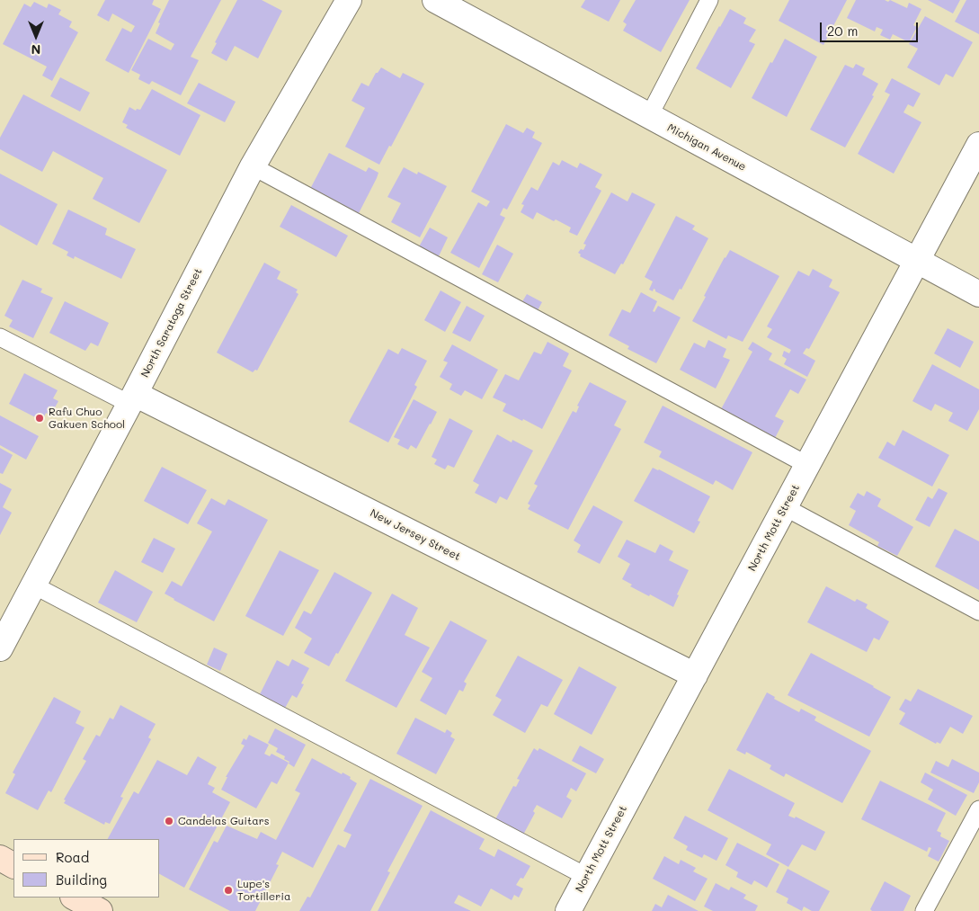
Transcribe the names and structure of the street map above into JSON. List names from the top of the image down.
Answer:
{
  "streets": {
    "street": [
      "Michigan Avenue",
      "North Saratoga Street",
      "North Mott Street",
      "New Jersey Street"
    ]
  },
  "crossings": [
    ["Michigan Avenue", "North Mott Street"],
    ["North Saratoga Street", "New Jersey Street"],
    ["North Mott Street", "New Jersey Street"]
  ],
  "places": ["Rafu Chuo Gakuen School", "Candelas Guitars", "Lupe's Tortilleria"],
  "legend": ["Road", "Building"],
  "scale_bar": "20 m",
  "north": "bottom"
}
